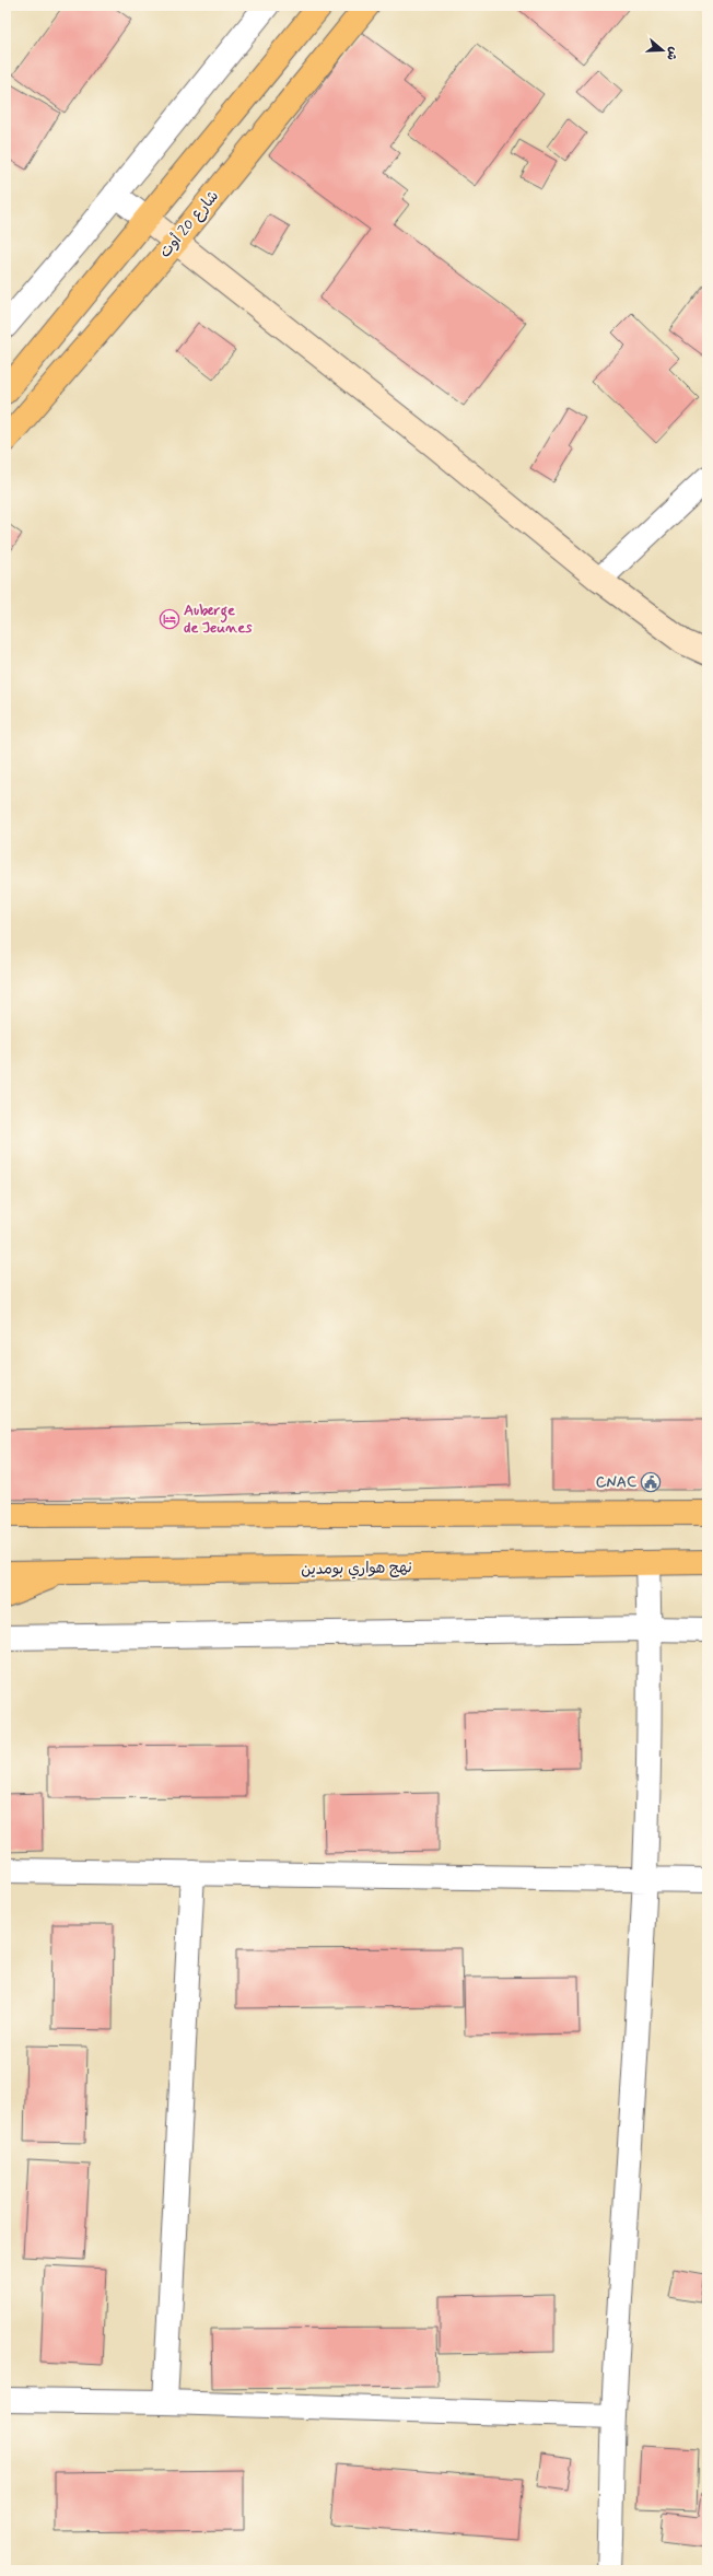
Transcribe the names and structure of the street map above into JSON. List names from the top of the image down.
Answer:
{
  "streets": {
    "main road": ["شارع 20 أوت", "نهج هواري بومدين"]
  },
  "places": {
    "hotel": ["Auberge de Jeunes"],
    "public building": ["CNAC"]
  },
  "north": "right"
}
